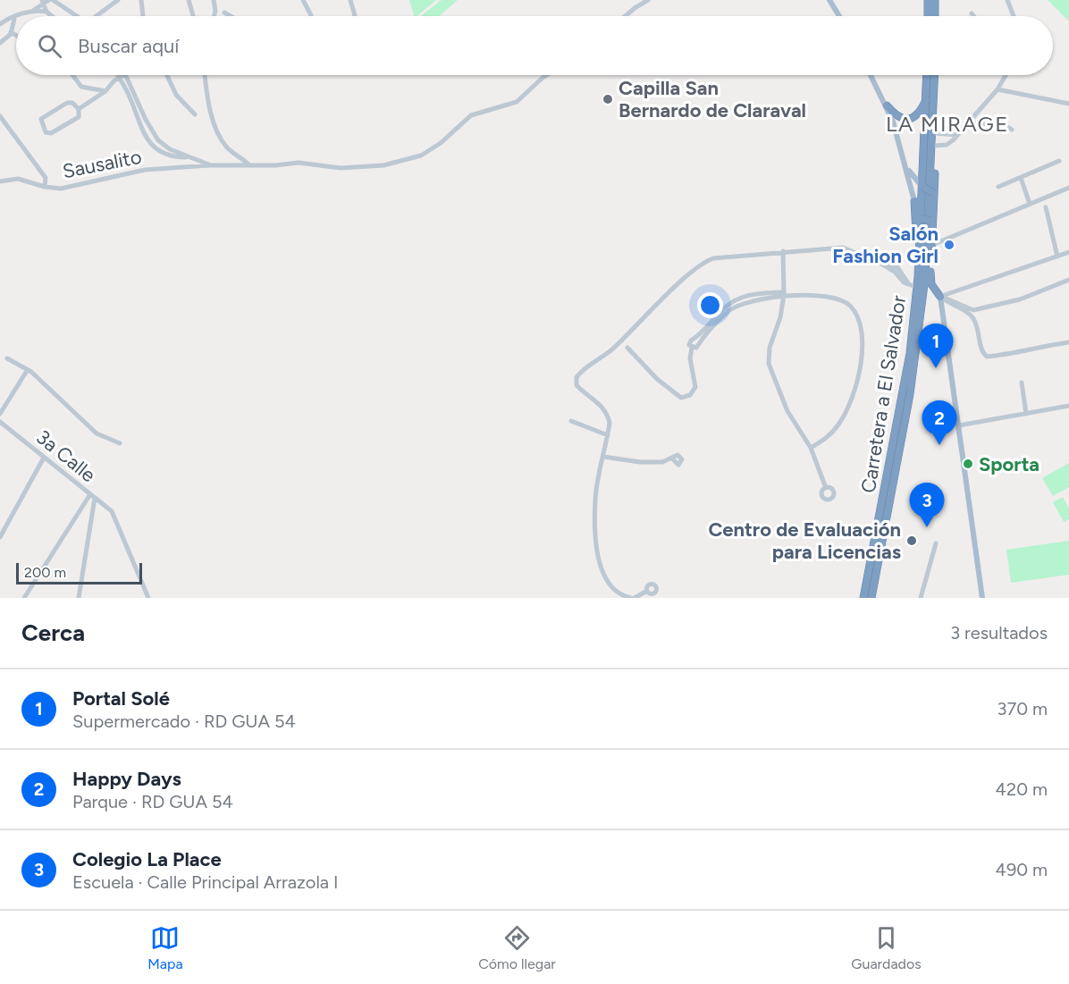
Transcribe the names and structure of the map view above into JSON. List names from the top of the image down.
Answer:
{
  "streets": {
    "highway": ["Carretera a El Salvador"],
    "street": ["Sausalito", "3a Calle"]
  },
  "districts": ["LA MIRAGE"],
  "places": [
    "Capilla San Bernardo de Claraval",
    "Salón Fashion Girl",
    "Sporta",
    "Centro de Evaluación para Licencias"
  ],
  "scale_bar": "200 m",
  "page": {
    "search": "Buscar aquí",
    "pins": ["1", "2", "3"],
    "scale": "200 m",
    "heading": ["Cerca", "3 resultados"],
    "list": [
      {
        "mark": "1",
        "name": "Portal Solé",
        "note": "Supermercado · RD GUA 54",
        "value": "370 m"
      },
      {
        "mark": "2",
        "name": "Happy Days",
        "note": "Parque · RD GUA 54",
        "value": "420 m"
      },
      {
        "mark": "3",
        "name": "Colegio La Place",
        "note": "Escuela · Calle Principal Arrazola I",
        "value": "490 m"
      }
    ],
    "nav": ["Mapa", "Cómo llegar", "Guardados"]
  }
}
